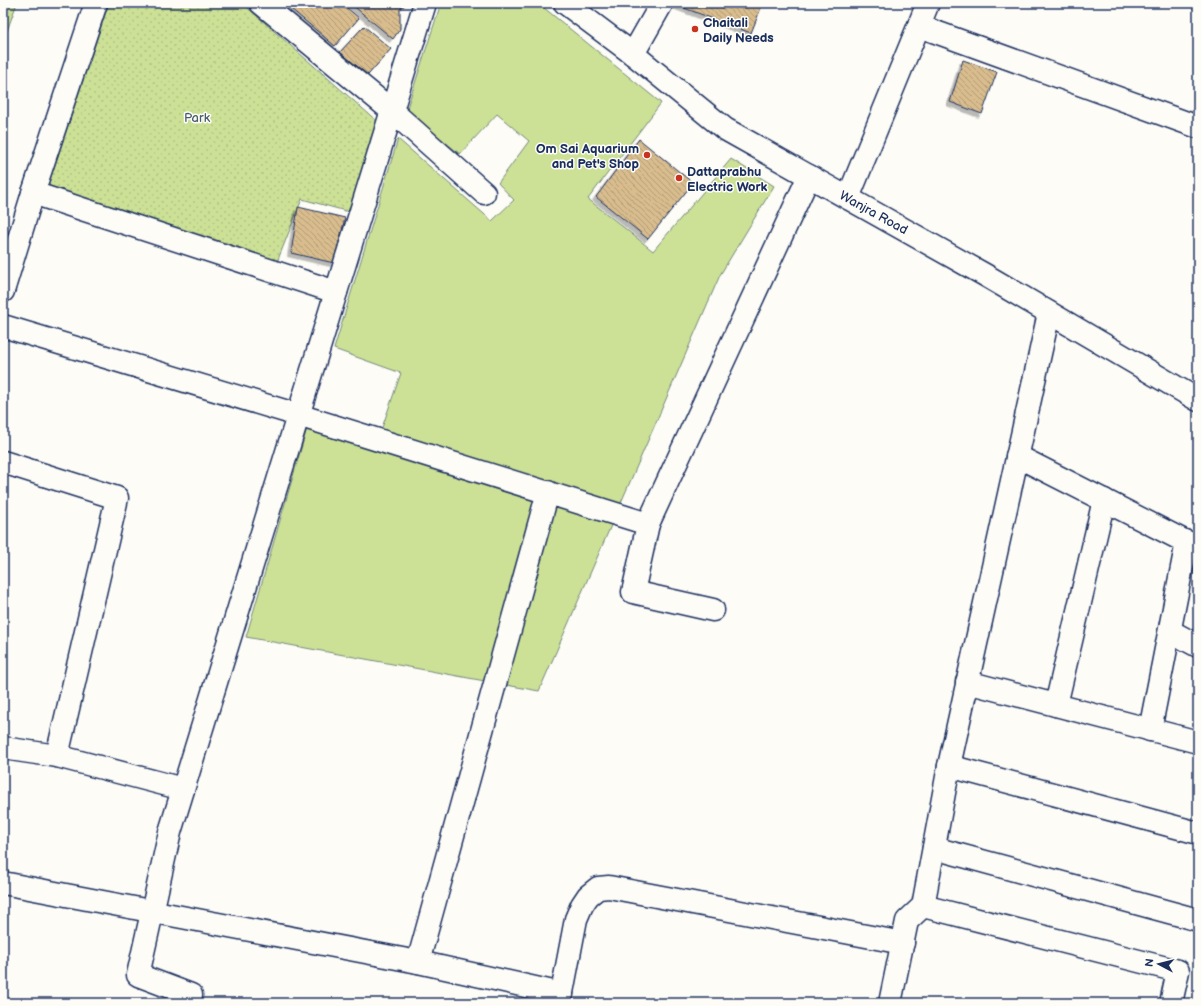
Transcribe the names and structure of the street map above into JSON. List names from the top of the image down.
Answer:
{
  "streets": {
    "street": ["Wanjra Road"]
  },
  "parks": ["Park"],
  "places": ["Chaitali Daily Needs", "Om Sai Aquarium and Pet's Shop", "Dattaprabhu Electric Work"],
  "north": "left"
}
